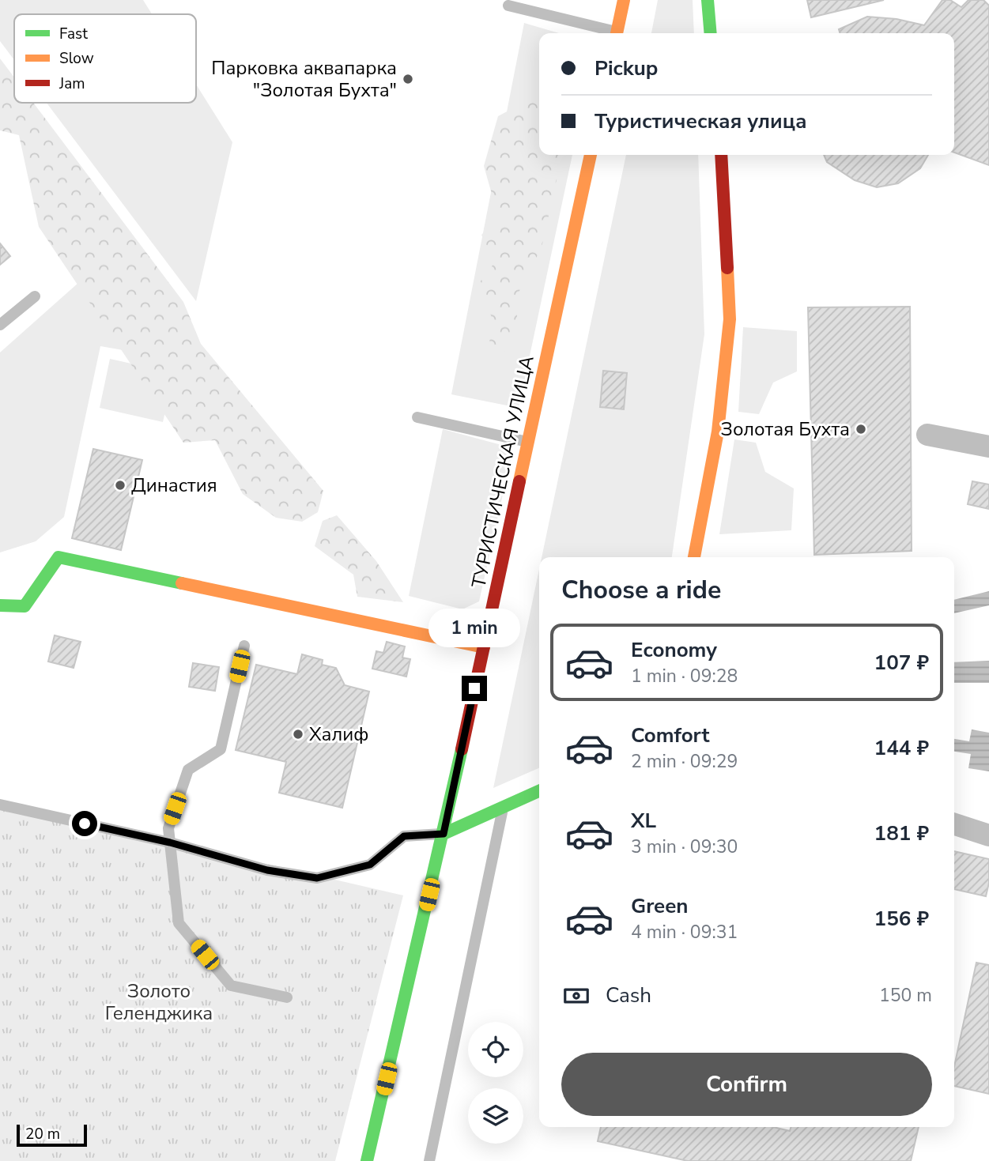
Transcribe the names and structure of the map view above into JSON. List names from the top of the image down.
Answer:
{
  "streets": {
    "street": ["ТУРИСТИЧЕСКАЯ УЛИЦА"]
  },
  "parks": ["Золото Геленджика"],
  "places": [
    "Парковка аквапарка \"Золотая Бухта\"",
    "Золотая Бухта",
    "Династия",
    "Халиф"
  ],
  "legend": ["Fast", "Slow", "Jam"],
  "scale_bar": "20 m",
  "page": {
    "banner": ["Pickup", "Туристическая улица"],
    "heading": "Choose a ride",
    "bubble": "1 min",
    "list": [
      {
        "name": "Economy",
        "note": "1 min · 09:28",
        "value": "107 ₽"
      },
      {
        "name": "Comfort",
        "note": "2 min · 09:29",
        "value": "144 ₽"
      },
      {
        "name": "XL",
        "note": "3 min · 09:30",
        "value": "181 ₽"
      },
      {
        "name": "Green",
        "note": "4 min · 09:31",
        "value": "156 ₽"
      }
    ],
    "pay": ["Cash", "150 m"],
    "buttons": "Confirm",
    "scale": "20 m"
  }
}
